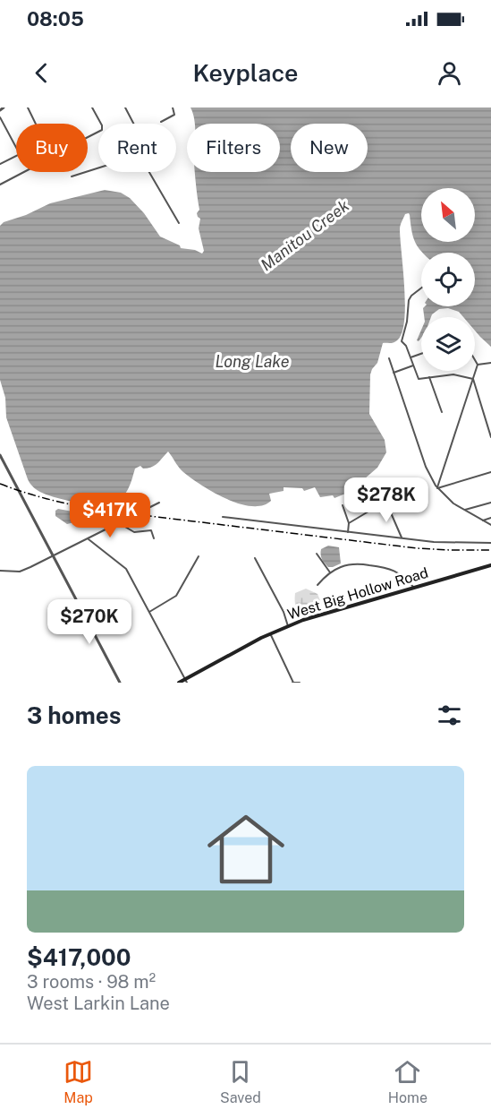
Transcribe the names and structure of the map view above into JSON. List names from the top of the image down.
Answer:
{
  "streets": {
    "main road": ["West Big Hollow Road"]
  },
  "water": ["Manitou Creek", "Long Lake"],
  "north": "top left",
  "page": {
    "status": "08:05",
    "header": "Keyplace",
    "chip": [
      "Buy",
      "Rent",
      "Filters",
      "New"
    ],
    "price": ["$278K", "$417K", "$270K"],
    "heading": "3 homes",
    "list": [
      {
        "name": "$417,000",
        "note": "3 rooms · 98 m² · West Larkin Lane"
      }
    ],
    "tabs": ["Map", "Saved", "Home"]
  }
}
